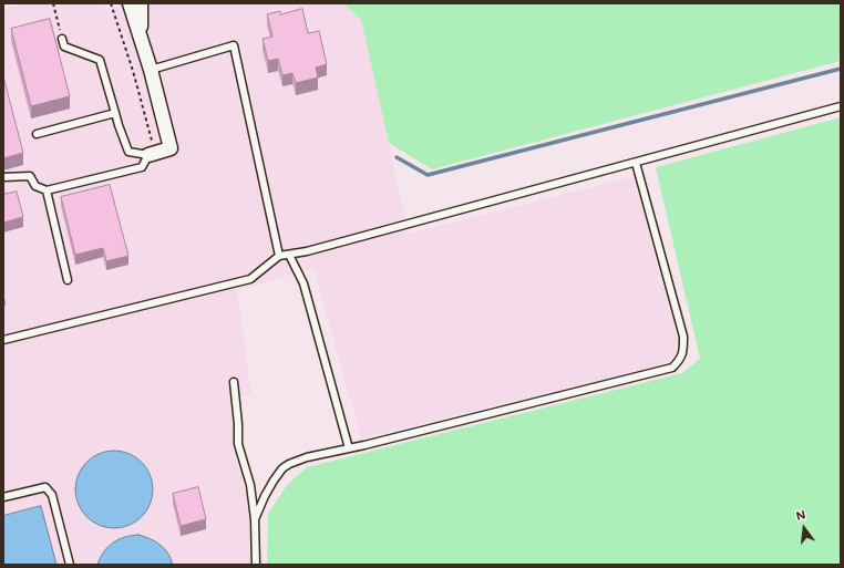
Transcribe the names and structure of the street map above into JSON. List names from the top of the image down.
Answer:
{
  "north": "top"
}
